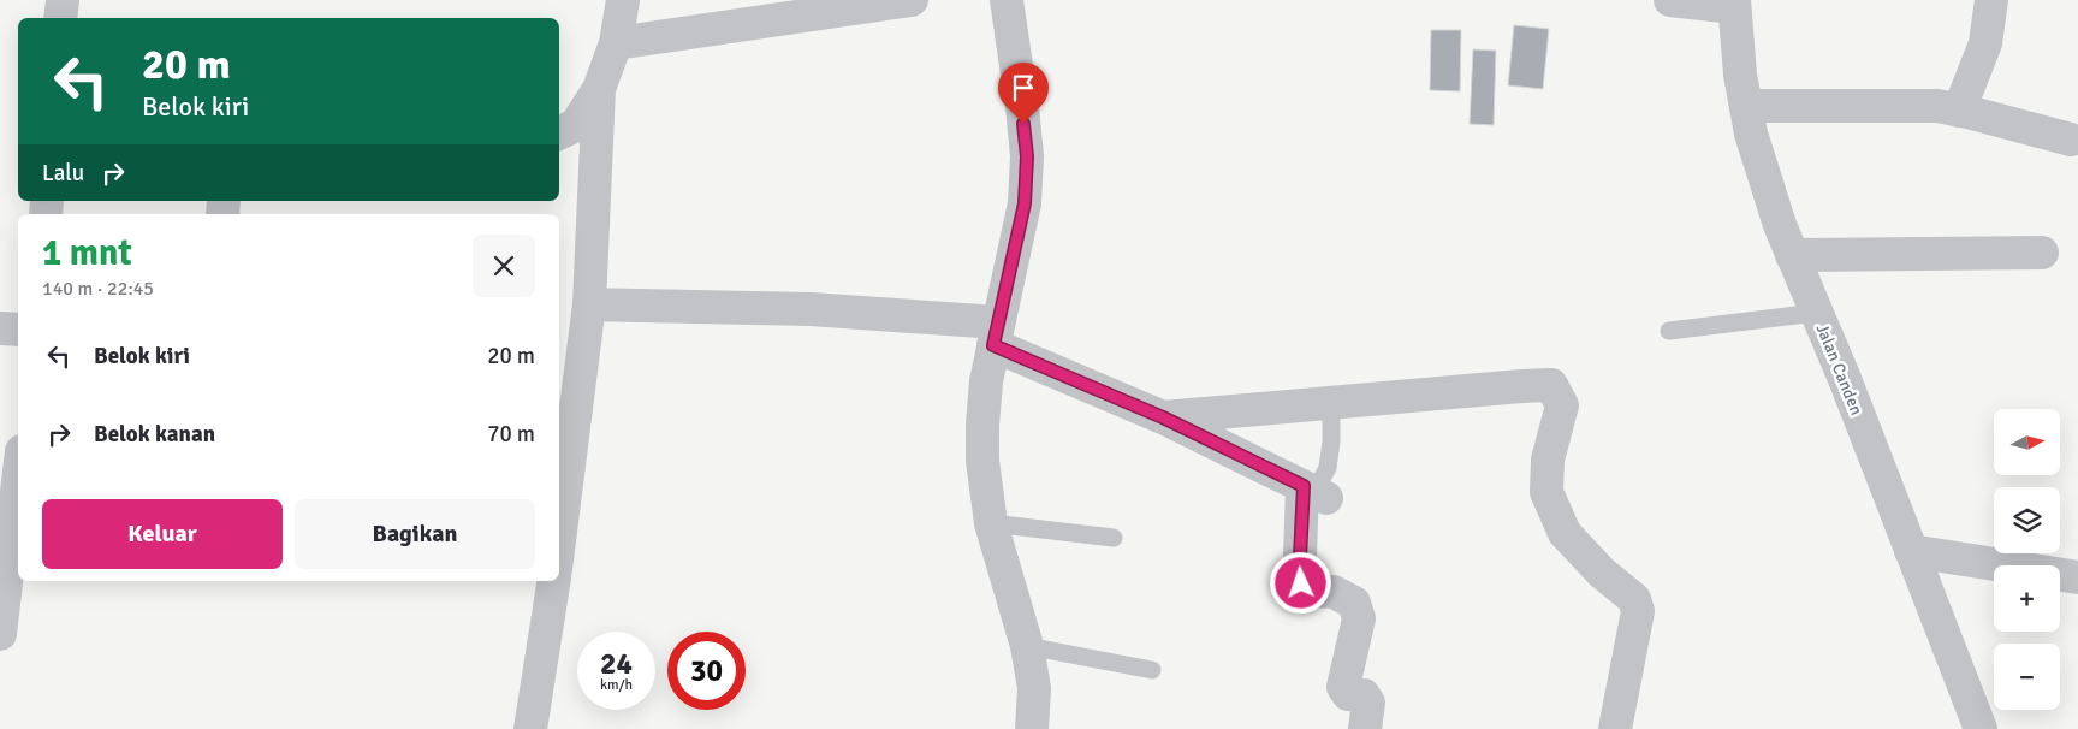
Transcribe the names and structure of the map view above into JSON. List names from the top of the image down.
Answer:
{
  "streets": {
    "street": ["Jalan Canden"]
  },
  "north": "right",
  "page": {
    "turn": ["20 m", "Belok kiri"],
    "then": "Lalu",
    "heading": ["1 mnt", "140 m · 22:45"],
    "list": [
      {
        "name": "Belok kiri",
        "value": "20 m"
      },
      {
        "name": "Belok kanan",
        "value": "70 m"
      }
    ],
    "map_buttons": ["+", "−"],
    "buttons": ["Keluar", "Bagikan"],
    "speed": "24 km/h",
    "limit": "30"
  }
}
